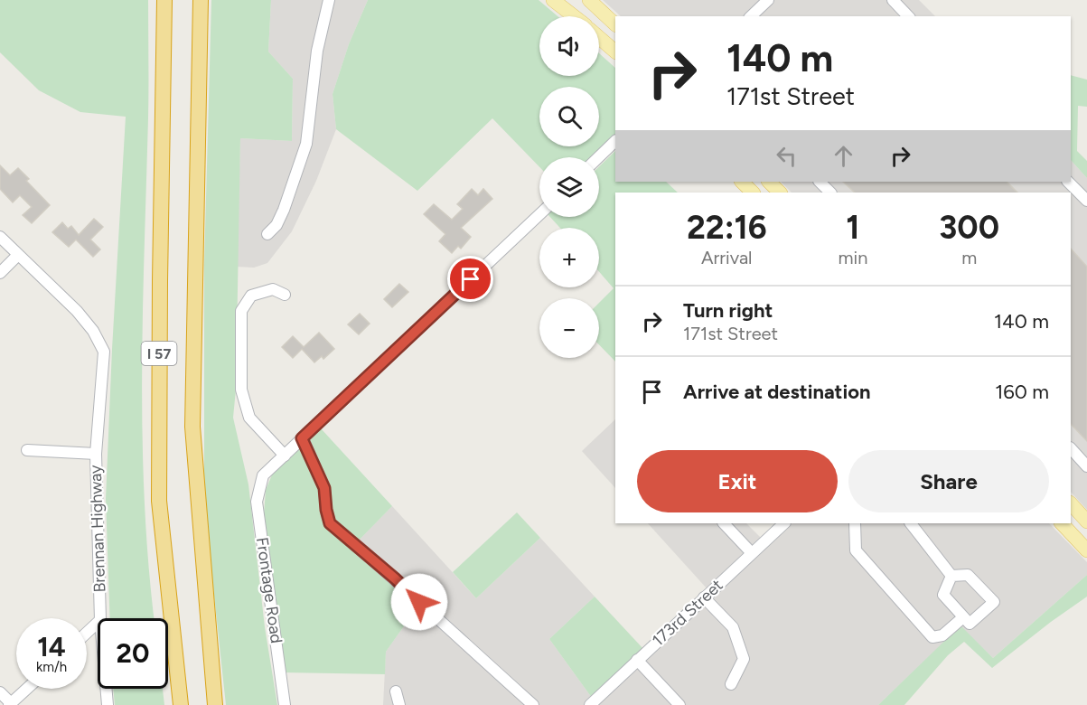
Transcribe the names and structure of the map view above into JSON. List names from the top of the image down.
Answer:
{
  "streets": {
    "highway": ["I 57"],
    "street": ["Brennan Highway", "Frontage Road", "173rd Street"]
  },
  "page": {
    "map_buttons": ["+", "−"],
    "turn": ["140 m", "171st Street"],
    "eta": [
      "22:16",
      "Arrival",
      "1",
      "min",
      "300",
      "m"
    ],
    "list": [
      {
        "name": "Turn right",
        "note": "171st Street",
        "value": "140 m"
      },
      {
        "name": "Arrive at destination",
        "value": "160 m"
      }
    ],
    "buttons": ["Exit", "Share"],
    "speed": "14 km/h",
    "limit": "20"
  }
}
